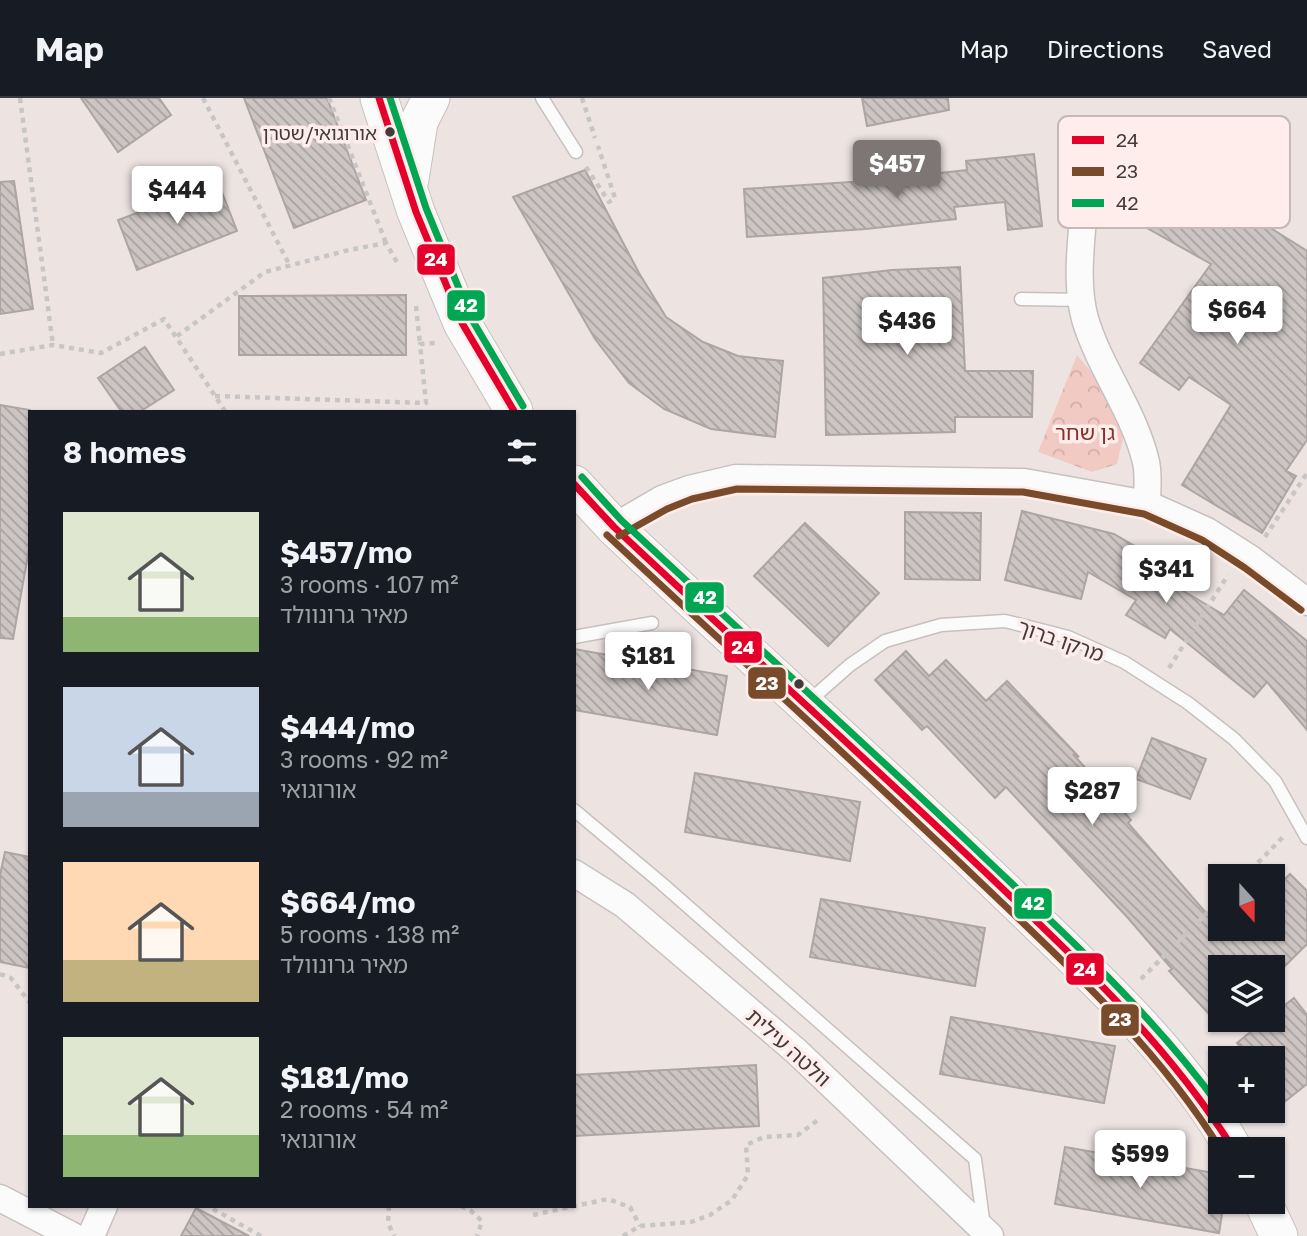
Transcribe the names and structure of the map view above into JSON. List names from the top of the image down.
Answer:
{
  "streets": {
    "street": ["וולטה עילית"],
    "lane": ["מרקו ברוך"]
  },
  "parks": ["גן שחר"],
  "places": ["אורוגואי/שטרן"],
  "lines": ["transit line 24", "transit line 42", "transit line 23"],
  "legend": ["24", "23", "42"],
  "north": "bottom",
  "page": {
    "header": "Map",
    "nav": ["Map", "Directions", "Saved"],
    "price": [
      "$457",
      "$444",
      "$664",
      "$436",
      "$341",
      "$181",
      "$287",
      "$599"
    ],
    "heading": "8 homes",
    "list": [
      {
        "name": "$457/mo",
        "note": "3 rooms · 107 m² · מאיר גרונוולד"
      },
      {
        "name": "$444/mo",
        "note": "3 rooms · 92 m² · אורוגואי"
      },
      {
        "name": "$664/mo",
        "note": "5 rooms · 138 m² · מאיר גרונוולד"
      },
      {
        "name": "$181/mo",
        "note": "2 rooms · 54 m² · אורוגואי"
      }
    ],
    "map_buttons": ["+", "−"]
  }
}
